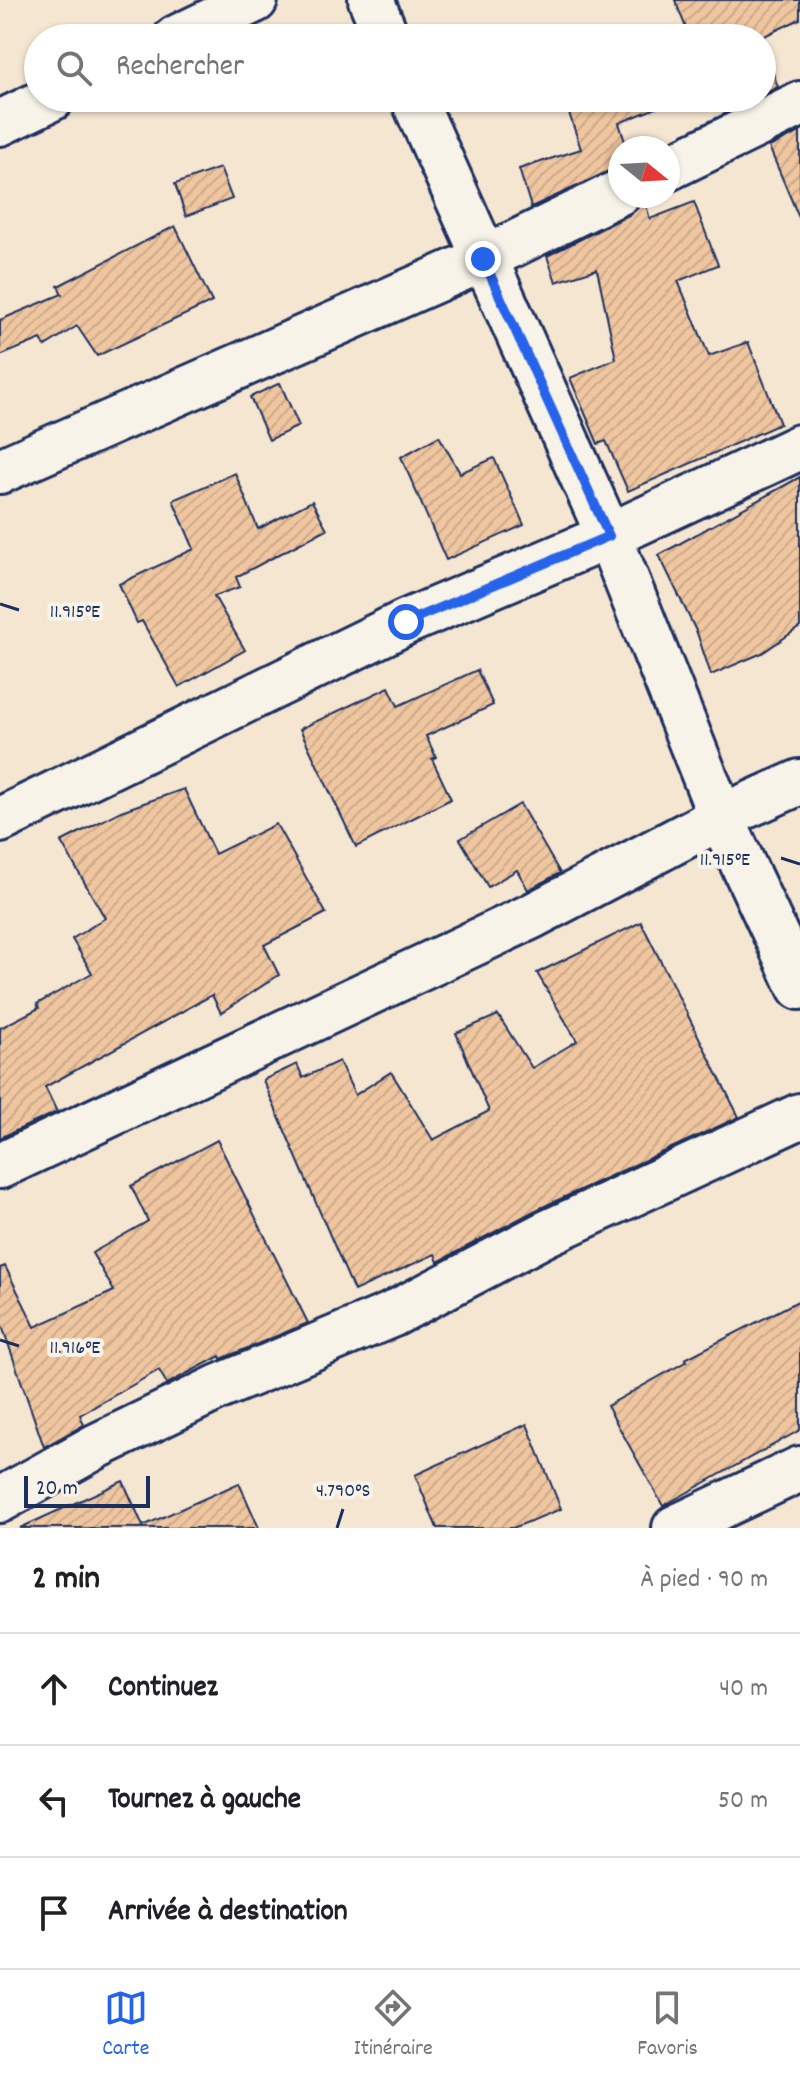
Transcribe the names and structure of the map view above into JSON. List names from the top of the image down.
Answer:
{
  "scale_bar": "20 m",
  "north": "right",
  "page": {
    "search": "Rechercher",
    "scale": "20 m",
    "heading": ["2 min", "À pied · 90 m"],
    "list": [
      ["Continuez", "40 m"],
      ["Tournez à gauche", "50 m"],
      "Arrivée à destination"
    ],
    "nav": ["Carte", "Itinéraire", "Favoris"]
  },
  "coordinates": ["11.915°E", "11.916°E", "4.790°S"]
}
